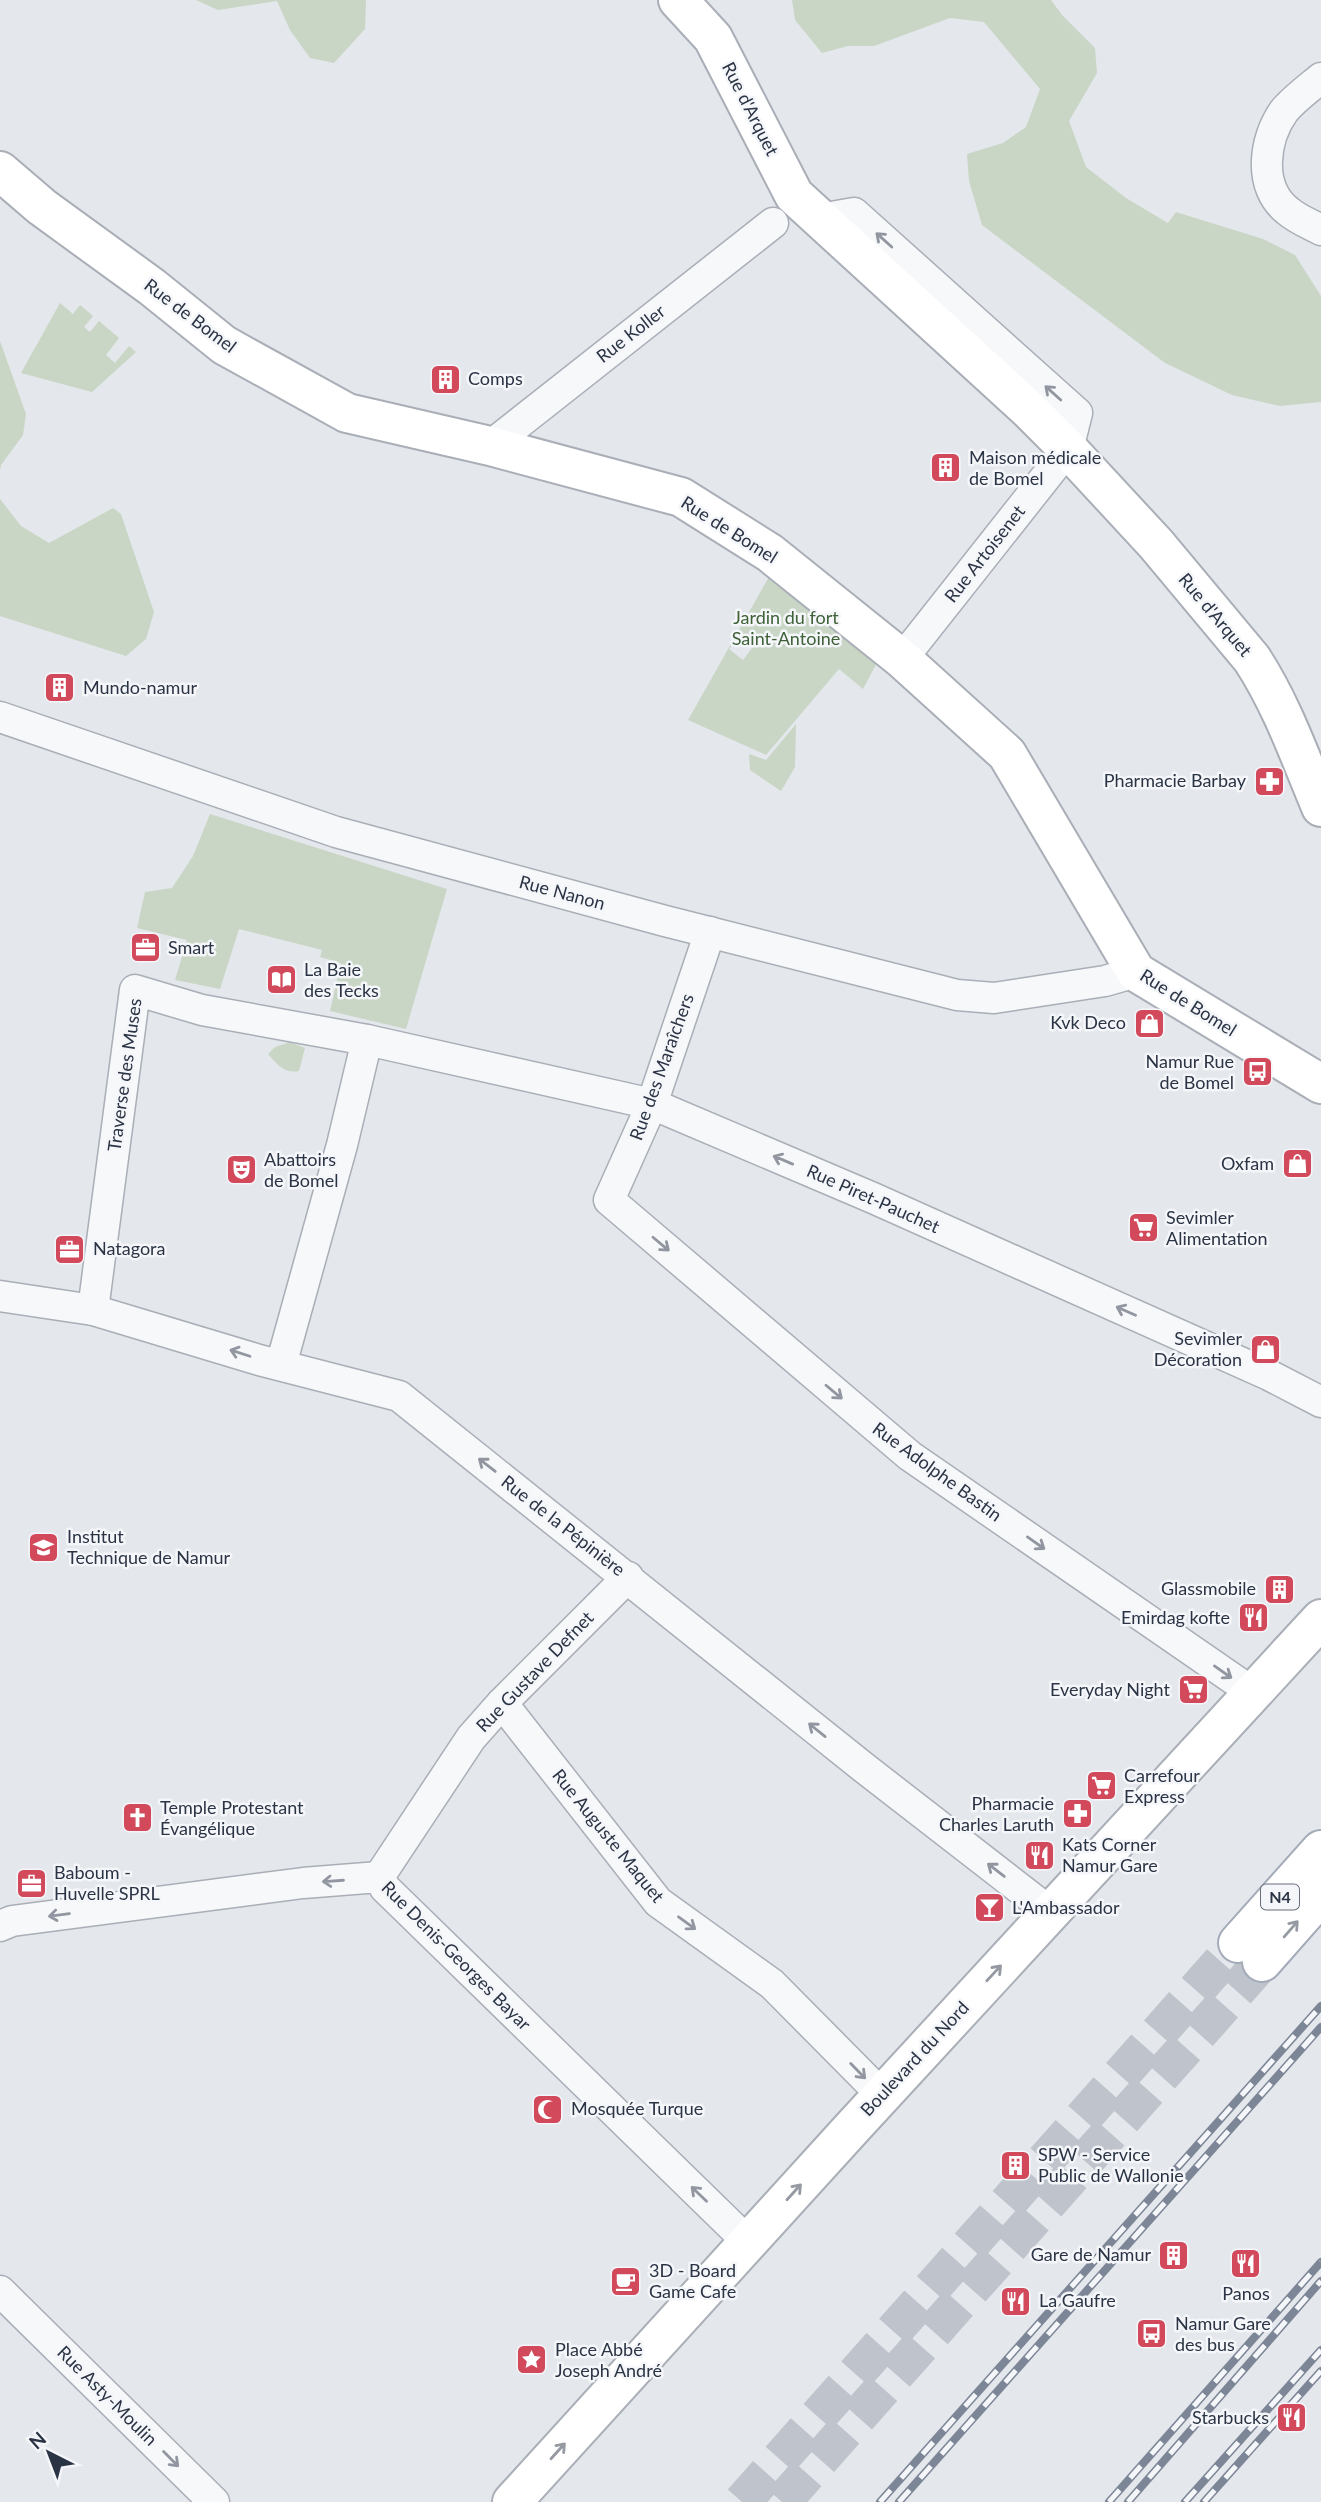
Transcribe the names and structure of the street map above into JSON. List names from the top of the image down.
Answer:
{
  "streets": {
    "street": [
      "Rue d'Arquet",
      "Rue de Bomel",
      "Rue Koller",
      "Rue Artoisenet",
      "Rue Nanon",
      "Rue des Maraîchers",
      "Traverse des Muses",
      "Rue Piret-Pauchet",
      "Rue Adolphe Bastin",
      "Rue de la Pépinière",
      "Rue Gustave Defnet",
      "Rue Auguste Maquet",
      "N4",
      "Rue Denis-Georges Bayar",
      "Boulevard du Nord",
      "Rue Asty-Moulin"
    ]
  },
  "crossings": [
    ["Rue d'Arquet", "Rue Artoisenet"],
    ["Rue de Bomel", "Rue Koller"],
    ["Rue de Bomel", "Rue Artoisenet"],
    ["Rue de Bomel", "Rue Nanon"],
    ["Rue Nanon", "Rue des Maraîchers"],
    ["Rue des Maraîchers", "Rue Piret-Pauchet"],
    ["Rue des Maraîchers", "Rue Adolphe Bastin"],
    ["Traverse des Muses", "Rue Piret-Pauchet"],
    ["Traverse des Muses", "Rue de la Pépinière"],
    ["Rue Adolphe Bastin", "Boulevard du Nord"],
    ["Rue de la Pépinière", "Rue Gustave Defnet"],
    ["Rue de la Pépinière", "Boulevard du Nord"],
    ["Rue Gustave Defnet", "Rue Auguste Maquet"],
    ["Rue Gustave Defnet", "Rue Denis-Georges Bayar"],
    ["Rue Auguste Maquet", "Boulevard du Nord"],
    ["Rue Denis-Georges Bayar", "Boulevard du Nord"]
  ],
  "one_way": [
    "Rue Piret-Pauchet",
    "Rue Adolphe Bastin",
    "Rue de la Pépinière",
    "Rue Auguste Maquet",
    "Rue Denis-Georges Bayar",
    "Boulevard du Nord",
    "Rue Asty-Moulin"
  ],
  "parks": ["Jardin du fort Saint-Antoine"],
  "places": {
    "building": [
      "Comps",
      "Maison médicale de Bomel",
      "Mundo-namur",
      "Glassmobile",
      "SPW - Service Public de Wallonie",
      "Gare de Namur"
    ],
    "pharmacy": ["Pharmacie Barbay", "Pharmacie Charles Laruth"],
    "office": ["Smart", "Natagora", "Baboum - Huvelle SPRL"],
    "library": ["La Baie des Tecks"],
    "shop": ["Kvk Deco", "Oxfam", "Sevimler Décoration"],
    "bus stop": ["Namur Rue de Bomel", "Namur Gare des bus"],
    "theatre": ["Abattoirs de Bomel"],
    "supermarket": ["Sevimler Alimentation", "Everyday Night", "Carrefour Express"],
    "school or university": ["Institut Technique de Namur"],
    "restaurant": [
      "Emirdag kofte",
      "Kats Corner Namur Gare",
      "Panos",
      "La Gaufre",
      "Starbucks"
    ],
    "church": ["Temple Protestant Évangélique"],
    "bar": ["L'Ambassador"],
    "mosque": ["Mosquée Turque"],
    "cafe": ["3D - Board Game Cafe"],
    "place": ["Place Abbé Joseph André"]
  },
  "north": "top left"
}
